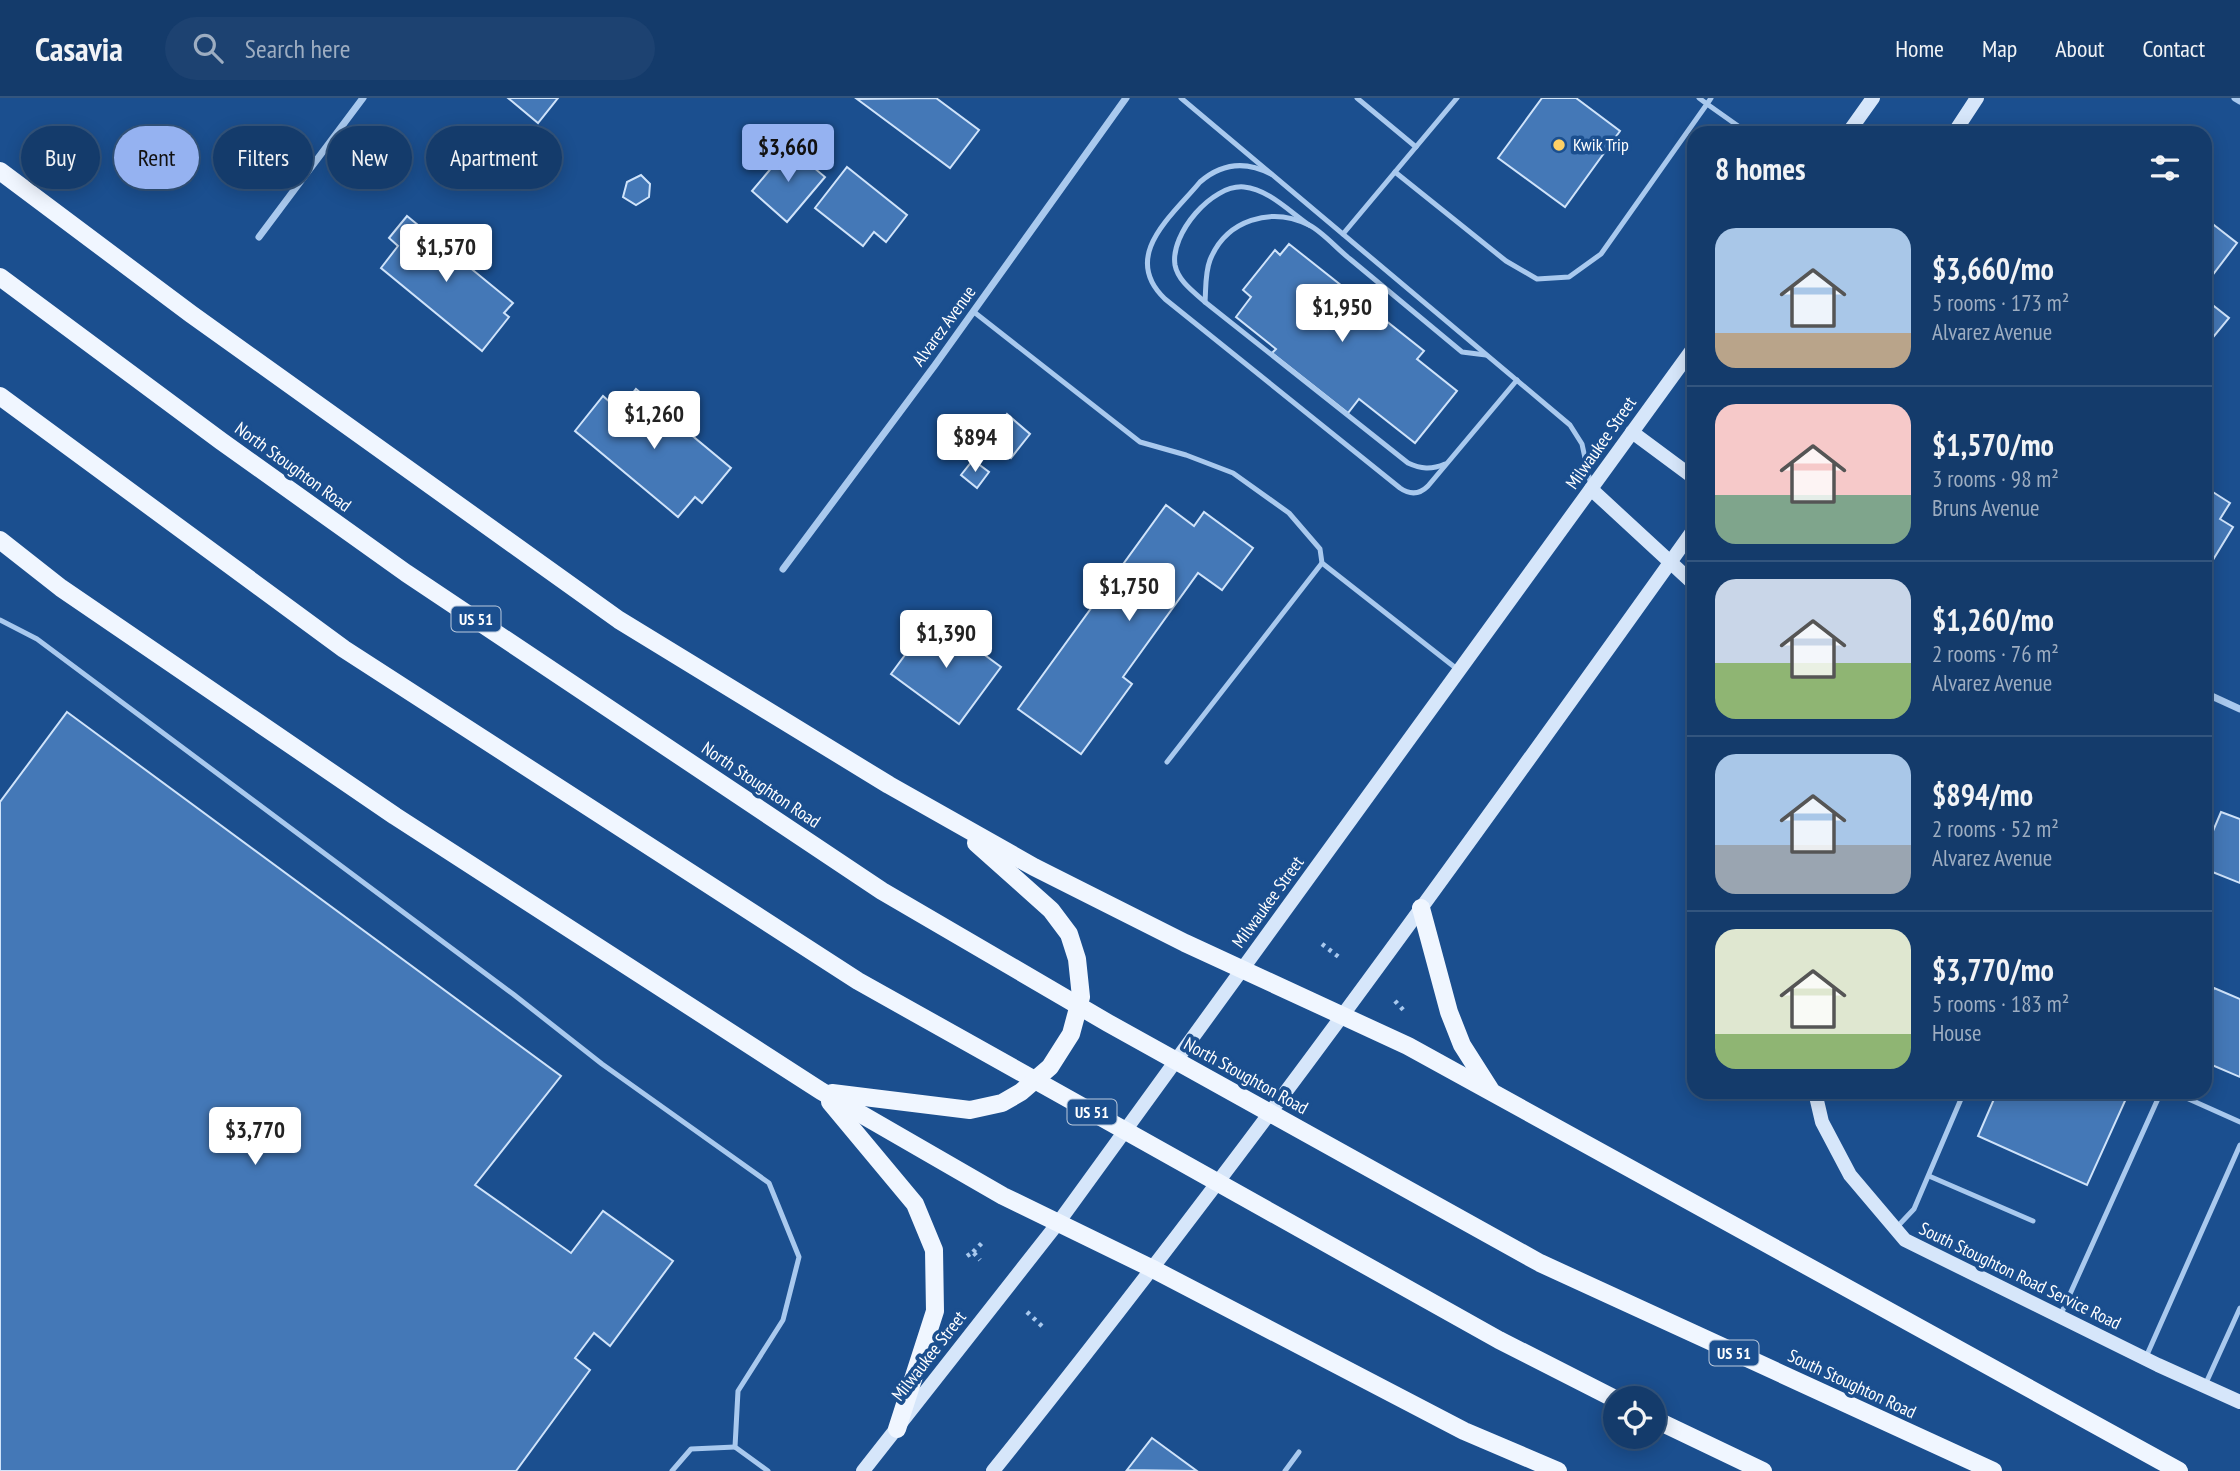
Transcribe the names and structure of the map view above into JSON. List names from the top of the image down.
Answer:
{
  "streets": {
    "main road": ["North Stoughton Road", "US 51", "South Stoughton Road"],
    "street": ["Alvarez Avenue", "Milwaukee Street", "South Stoughton Road Service Road"]
  },
  "crossings": [
    ["North Stoughton Road", "South Stoughton Road"]
  ],
  "places": ["Kwik Trip"],
  "page": {
    "header": "Casavia",
    "search": "Search here",
    "nav": [
      "Home",
      "Map",
      "About",
      "Contact"
    ],
    "price": [
      "$3,660",
      "$1,570",
      "$1,950",
      "$1,260",
      "$894",
      "$1,750",
      "$1,390",
      "$3,770"
    ],
    "chip": [
      "Buy",
      "Rent",
      "Filters",
      "New",
      "Apartment"
    ],
    "heading": "8 homes",
    "list": [
      {
        "name": "$3,660/mo",
        "note": "5 rooms · 173 m² · Alvarez Avenue"
      },
      {
        "name": "$1,570/mo",
        "note": "3 rooms · 98 m² · Bruns Avenue"
      },
      {
        "name": "$1,260/mo",
        "note": "2 rooms · 76 m² · Alvarez Avenue"
      },
      {
        "name": "$894/mo",
        "note": "2 rooms · 52 m² · Alvarez Avenue"
      },
      {
        "name": "$3,770/mo",
        "note": "5 rooms · 183 m² · House"
      }
    ]
  }
}
